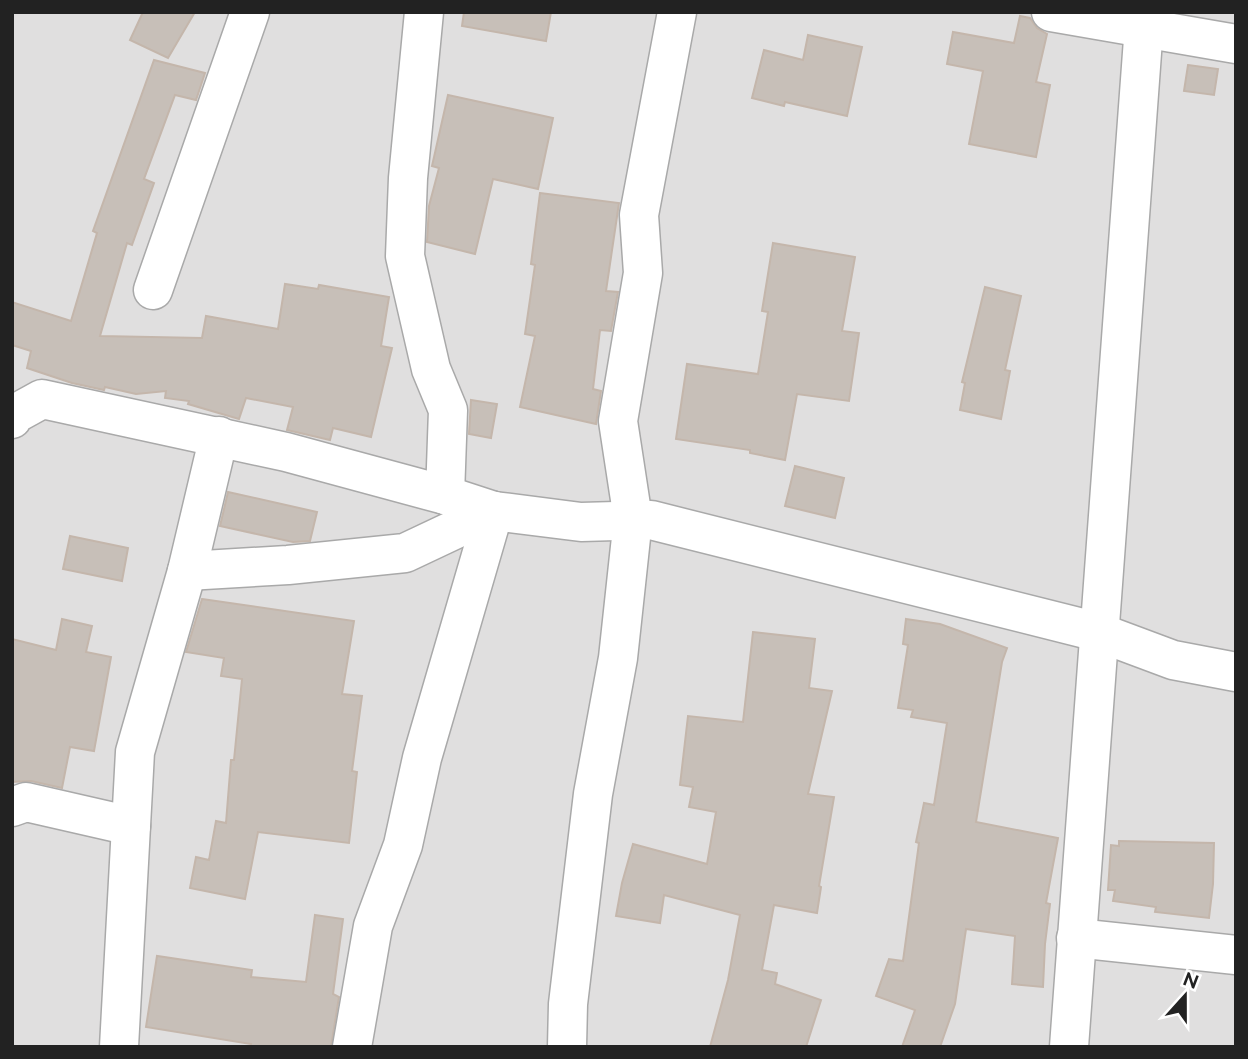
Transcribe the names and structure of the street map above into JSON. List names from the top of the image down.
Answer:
{
  "north": "top"
}
